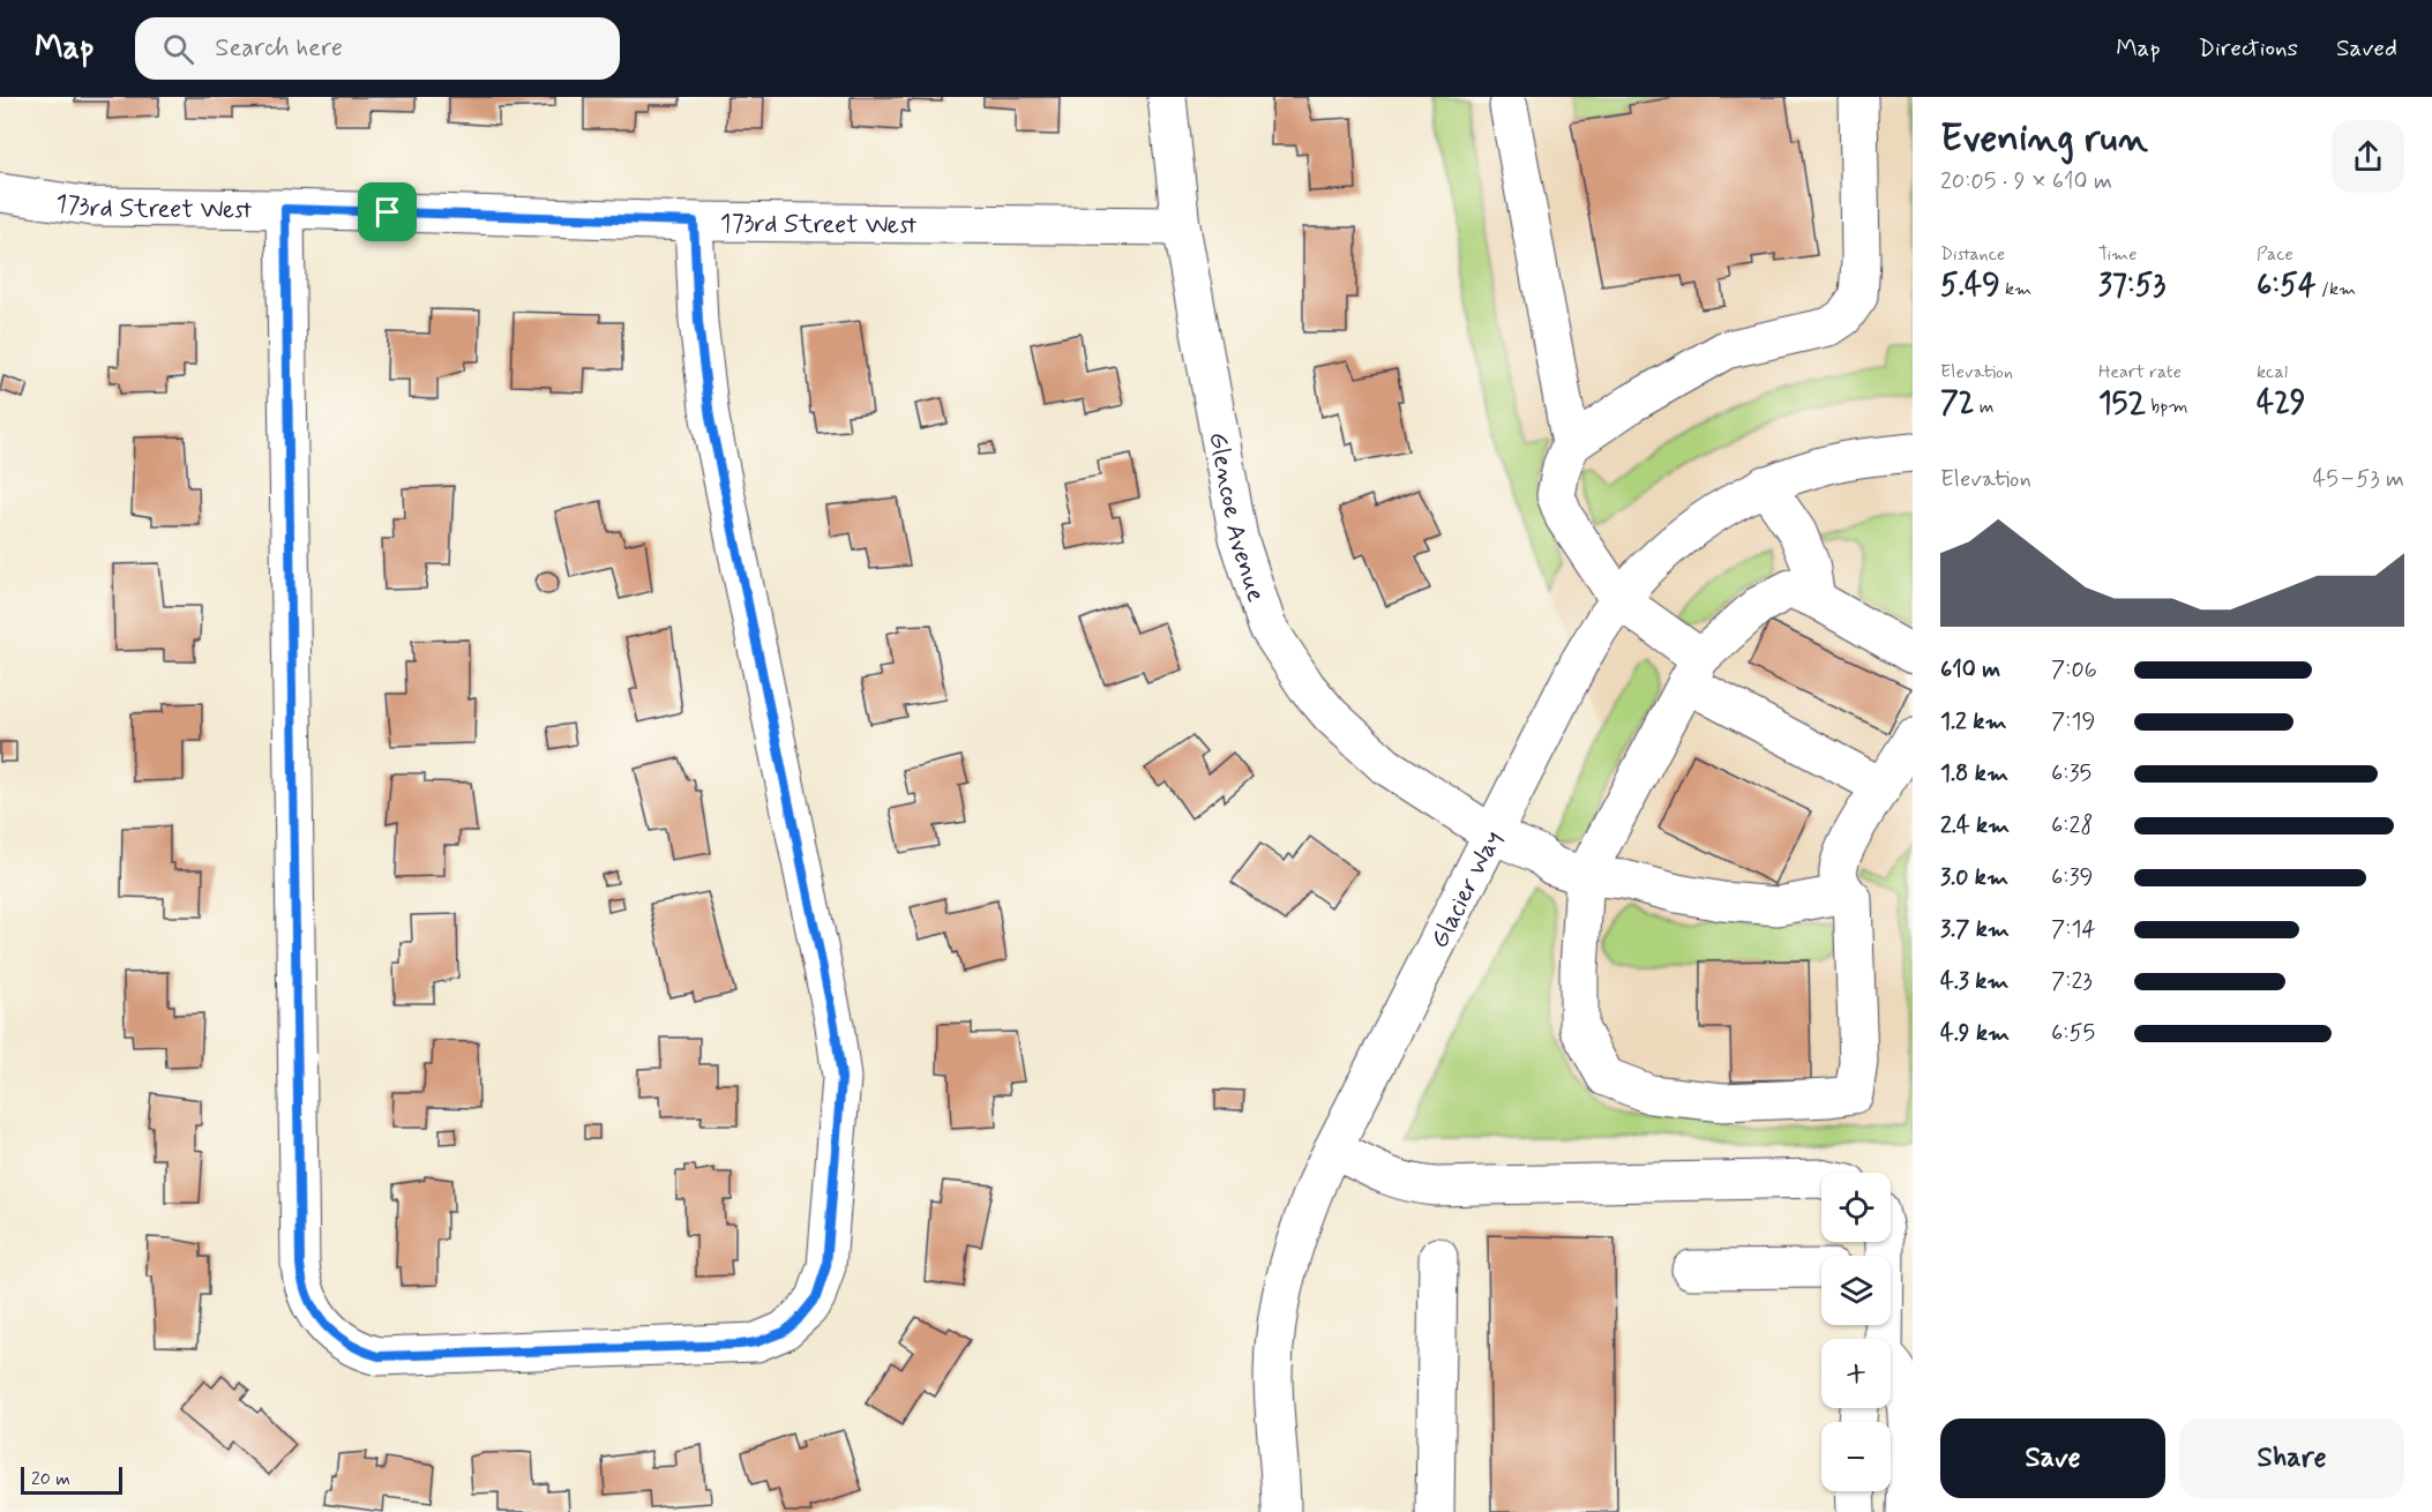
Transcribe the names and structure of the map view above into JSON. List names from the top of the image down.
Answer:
{
  "streets": {
    "street": ["173rd Street West", "Glencoe Avenue", "Glacier Way"]
  },
  "crossings": [
    ["173rd Street West", "Glencoe Avenue"],
    ["Glencoe Avenue", "Glacier Way"]
  ],
  "scale_bar": "20 m",
  "page": {
    "header": "Map",
    "search": "Search here",
    "nav": ["Map", "Directions", "Saved"],
    "heading": ["Evening run", "20:05 · 9 × 610 m"],
    "stats": [
      ["Distance", "5.49 km"],
      ["Time", "37:53"],
      ["Pace", "6:54 /km"],
      ["Elevation", "72 m"],
      ["Heart rate", "152 bpm"],
      ["kcal", "429"]
    ],
    "chart": ["Elevation", "45–53 m"],
    "list": [
      {
        "name": "610 m",
        "note": "7:06"
      },
      {
        "name": "1.2 km",
        "note": "7:19"
      },
      {
        "name": "1.8 km",
        "note": "6:35"
      },
      {
        "name": "2.4 km",
        "note": "6:28"
      },
      {
        "name": "3.0 km",
        "note": "6:39"
      },
      {
        "name": "3.7 km",
        "note": "7:14"
      },
      {
        "name": "4.3 km",
        "note": "7:23"
      },
      {
        "name": "4.9 km",
        "note": "6:55"
      }
    ],
    "map_buttons": ["+", "−"],
    "buttons": ["Save", "Share"],
    "scale": "20 m"
  }
}
